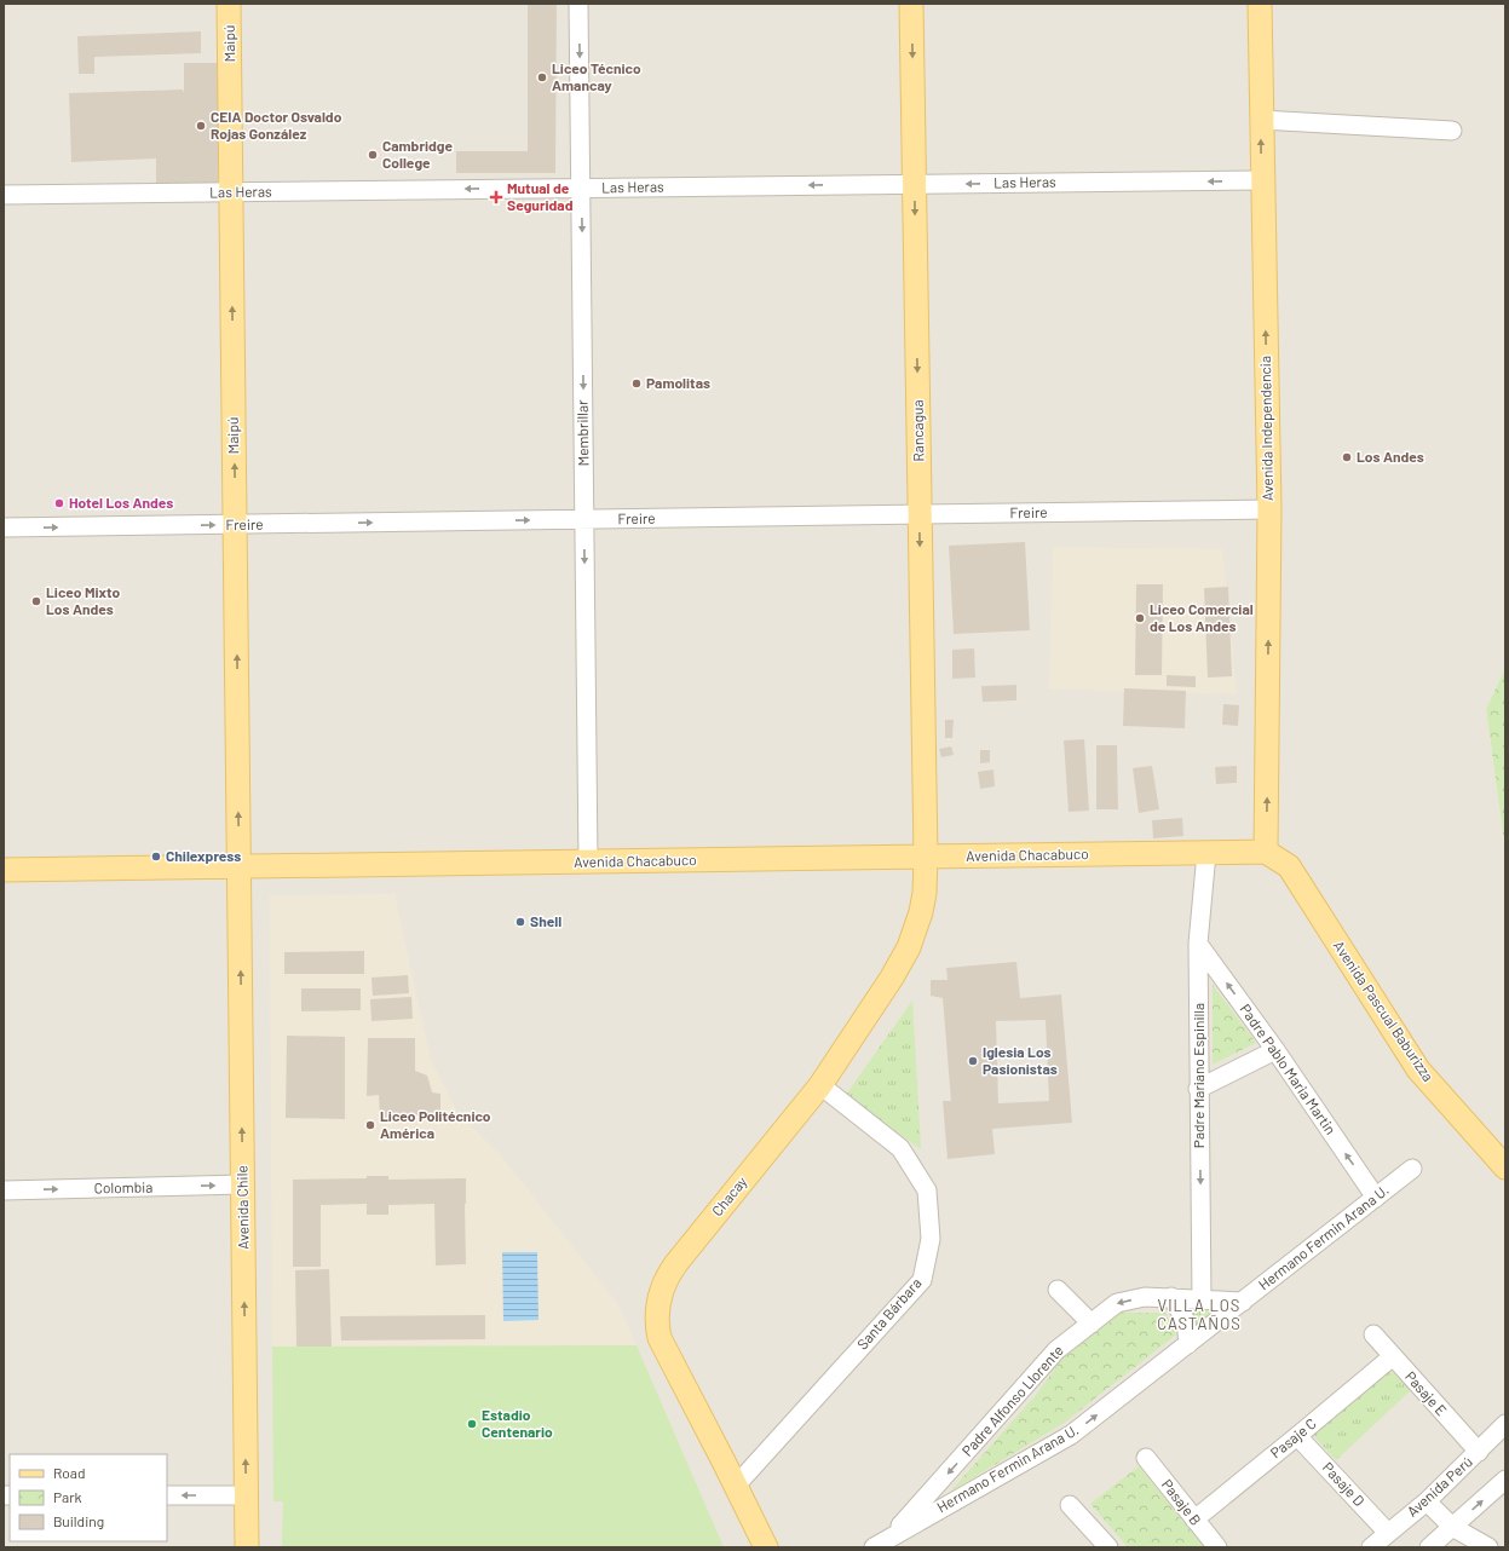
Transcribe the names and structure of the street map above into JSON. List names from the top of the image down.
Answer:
{
  "streets": {
    "main road": [
      "Maipú",
      "Avenida Independencia",
      "Rancagua",
      "Avenida Chacabuco",
      "Avenida Pascual Baburizza",
      "Chacay",
      "Avenida Chile"
    ],
    "street": [
      "Las Heras",
      "Membrillar",
      "Freire",
      "Padre Pablo Maria Martin",
      "Padre Mariano Espinilla",
      "Colombia",
      "Hermano Fermin Arana U.",
      "Santa Bárbara",
      "Pasaje E",
      "Padre Alfonso Llorente",
      "Pasaje C",
      "Pasaje D",
      "Avenida Perú",
      "Pasaje B"
    ]
  },
  "crossings": [
    ["Maipú", "Las Heras"],
    ["Maipú", "Freire"],
    ["Maipú", "Avenida Chacabuco"],
    ["Maipú", "Avenida Chile"],
    ["Las Heras", "Avenida Independencia"],
    ["Las Heras", "Rancagua"],
    ["Las Heras", "Membrillar"],
    ["Avenida Independencia", "Freire"],
    ["Avenida Independencia", "Avenida Chacabuco"],
    ["Avenida Independencia", "Avenida Pascual Baburizza"],
    ["Rancagua", "Freire"],
    ["Rancagua", "Avenida Chacabuco"],
    ["Rancagua", "Chacay"],
    ["Membrillar", "Freire"],
    ["Membrillar", "Avenida Chacabuco"],
    ["Avenida Chacabuco", "Avenida Pascual Baburizza"],
    ["Avenida Chacabuco", "Padre Mariano Espinilla"],
    ["Avenida Chacabuco", "Chacay"],
    ["Avenida Chacabuco", "Avenida Chile"],
    ["Padre Pablo Maria Martin", "Padre Mariano Espinilla"],
    ["Padre Pablo Maria Martin", "Hermano Fermin Arana U."],
    ["Padre Mariano Espinilla", "Padre Alfonso Llorente"],
    ["Colombia", "Avenida Chile"],
    ["Chacay", "Santa Bárbara"],
    ["Hermano Fermin Arana U.", "Padre Alfonso Llorente"],
    ["Pasaje E", "Pasaje C"],
    ["Pasaje E", "Avenida Perú"],
    ["Pasaje C", "Pasaje D"],
    ["Pasaje C", "Pasaje B"],
    ["Pasaje D", "Avenida Perú"]
  ],
  "one_way": [
    "Maipú",
    "Las Heras",
    "Avenida Independencia",
    "Rancagua",
    "Membrillar",
    "Freire",
    "Padre Pablo Maria Martin",
    "Padre Mariano Espinilla",
    "Colombia",
    "Avenida Chile",
    "Hermano Fermin Arana U.",
    "Padre Alfonso Llorente"
  ],
  "districts": ["VILLA LOS CASTAÑOS"],
  "places": {
    "other": [
      "Liceo Técnico Amancay",
      "CEIA Doctor Osvaldo Rojas González",
      "Cambridge College",
      "Pamolitas",
      "Los Andes",
      "Hotel Los Andes",
      "Liceo Mixto Los Andes",
      "Liceo Comercial de Los Andes",
      "Chilexpress",
      "Shell",
      "Iglesia Los Pasionistas",
      "Liceo Politécnico América",
      "Estadio Centenario"
    ],
    "health": ["Mutual de Seguridad"]
  },
  "legend": ["Road", "Park", "Building"]
}
